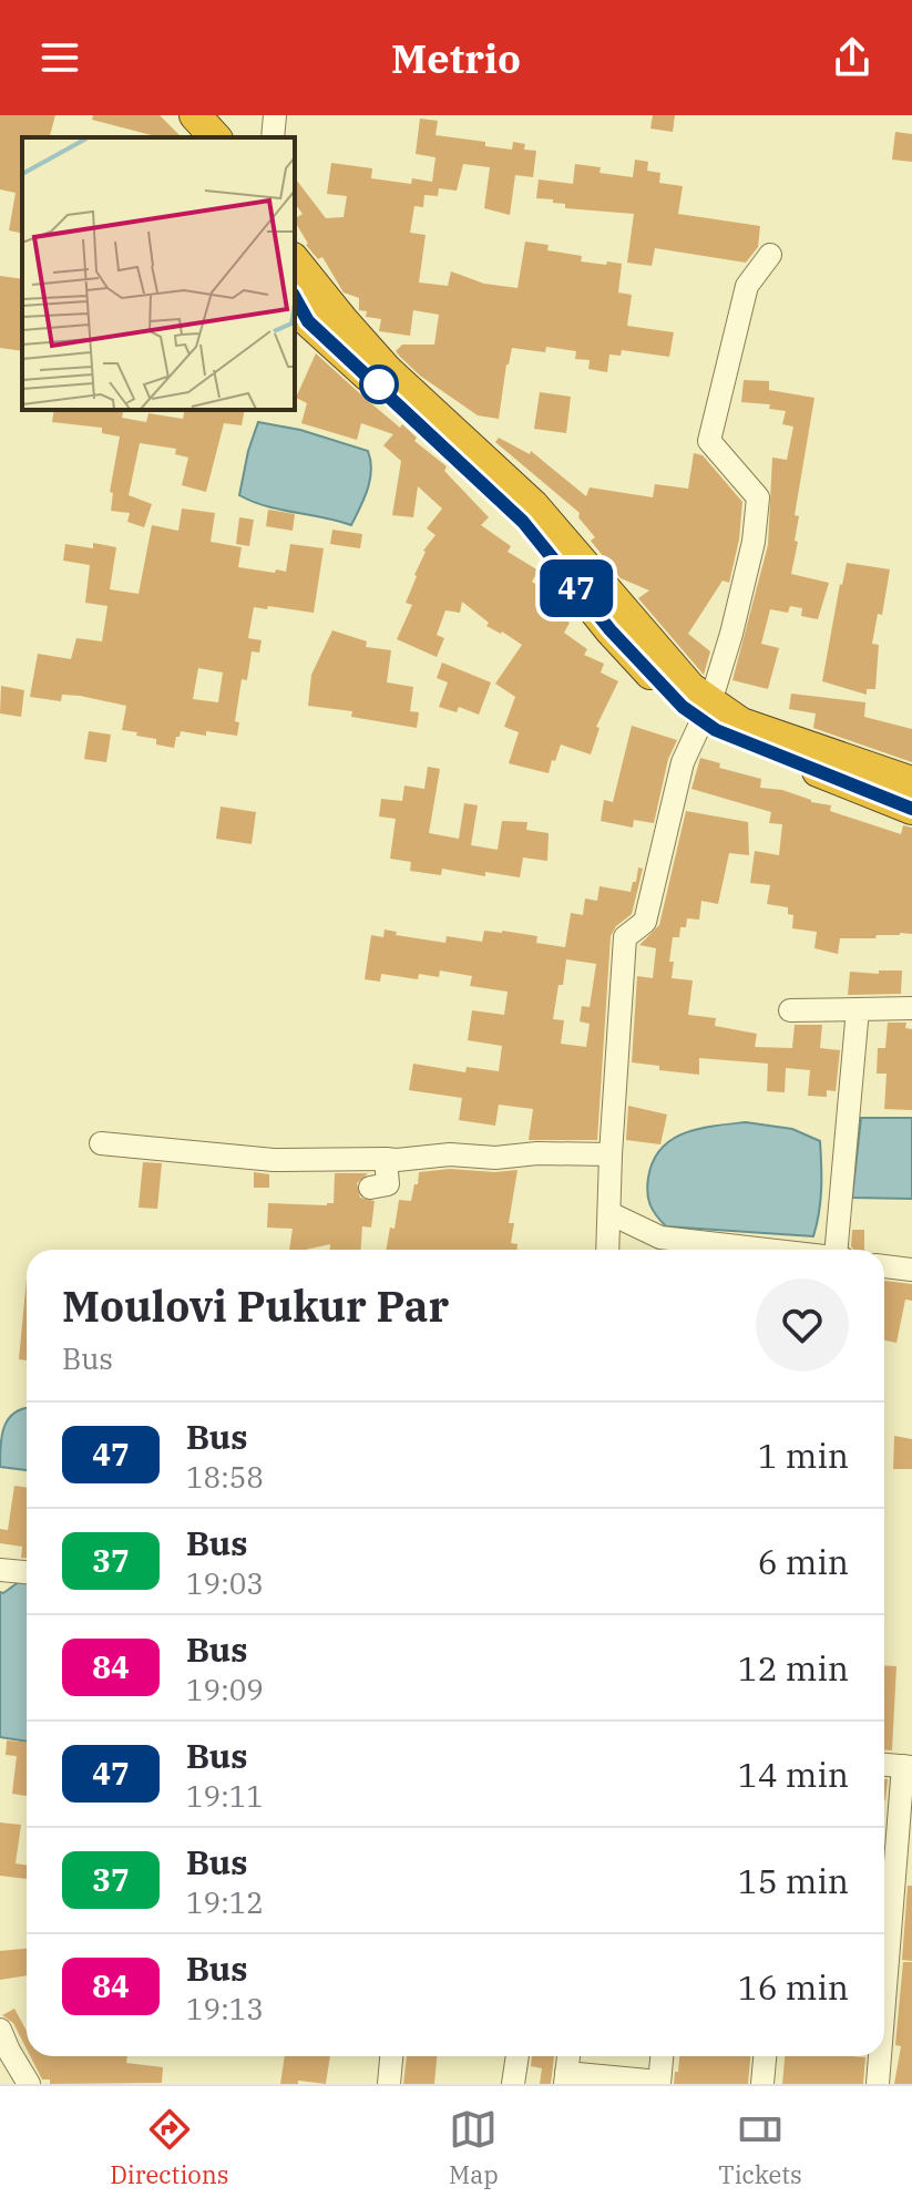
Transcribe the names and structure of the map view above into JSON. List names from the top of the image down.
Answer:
{
  "lines": ["bus line 47"],
  "page": {
    "header": "Metrio",
    "on_map": "47",
    "heading": ["Moulovi Pukur Par", "Bus"],
    "list": [
      {
        "mark": "47",
        "name": "Bus",
        "note": "18:58",
        "value": "1 min"
      },
      {
        "mark": "37",
        "name": "Bus",
        "note": "19:03",
        "value": "6 min"
      },
      {
        "mark": "84",
        "name": "Bus",
        "note": "19:09",
        "value": "12 min"
      },
      {
        "mark": "47",
        "name": "Bus",
        "note": "19:11",
        "value": "14 min"
      },
      {
        "mark": "37",
        "name": "Bus",
        "note": "19:12",
        "value": "15 min"
      },
      {
        "mark": "84",
        "name": "Bus",
        "note": "19:13",
        "value": "16 min"
      }
    ],
    "tabs": ["Directions", "Map", "Tickets"]
  }
}
